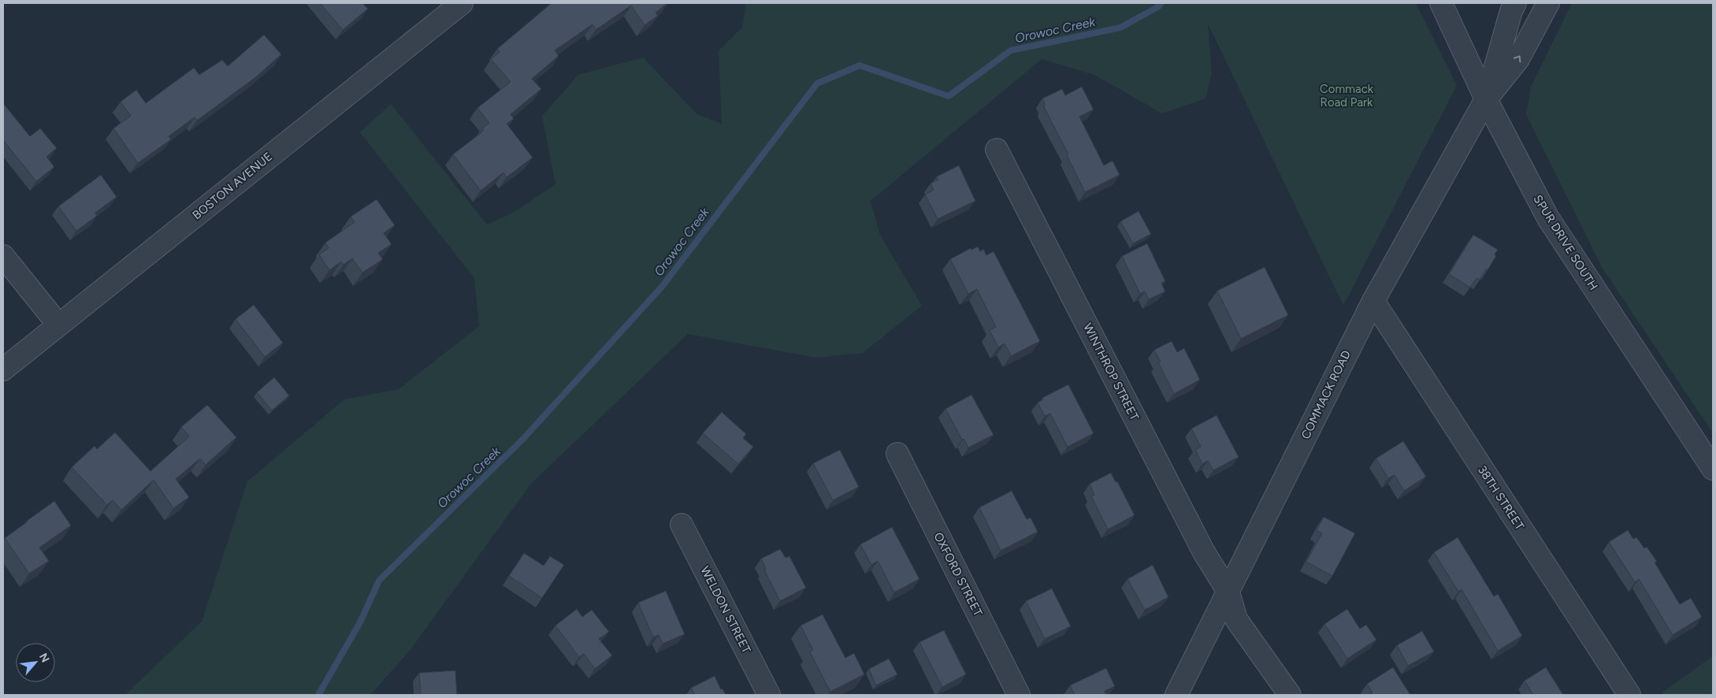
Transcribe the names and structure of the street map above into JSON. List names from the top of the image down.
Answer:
{
  "streets": {
    "street": [
      "BOSTON AVENUE",
      "SPUR DRIVE SOUTH",
      "WINTHROP STREET",
      "COMMACK ROAD",
      "38TH STREET",
      "OXFORD STREET",
      "WELDON STREET"
    ]
  },
  "crossings": [
    ["SPUR DRIVE SOUTH", "COMMACK ROAD"],
    ["WINTHROP STREET", "COMMACK ROAD"],
    ["COMMACK ROAD", "38TH STREET"]
  ],
  "water": ["Orowoc Creek"],
  "parks": ["Commack Road Park"],
  "north": "top right"
}
